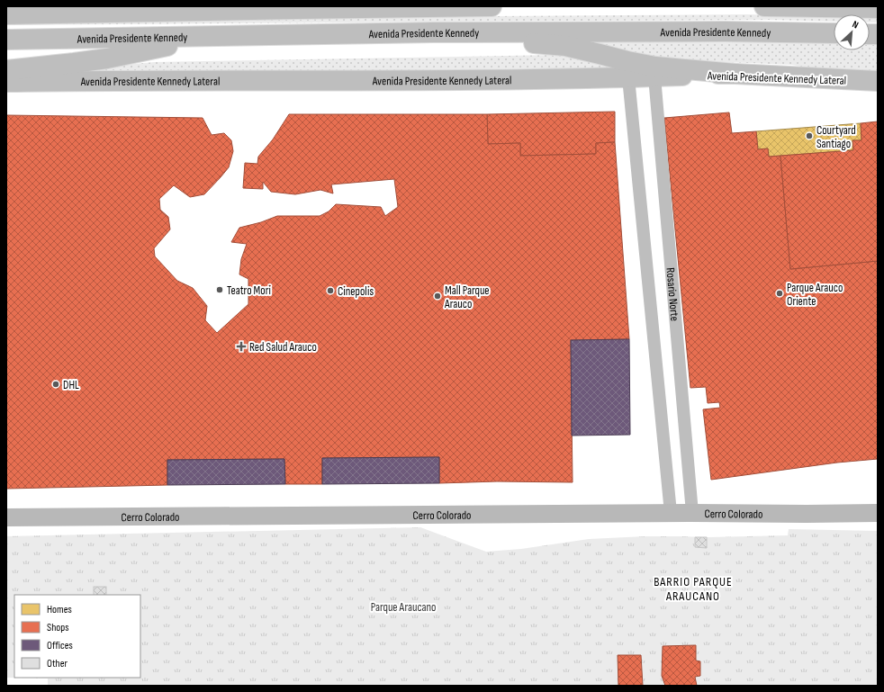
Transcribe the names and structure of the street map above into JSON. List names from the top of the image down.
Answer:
{
  "streets": {
    "main road": ["Avenida Presidente Kennedy", "Avenida Presidente Kennedy Lateral"],
    "street": ["Rosario Norte", "Cerro Colorado"]
  },
  "crossings": [
    ["Avenida Presidente Kennedy Lateral", "Rosario Norte"],
    ["Rosario Norte", "Cerro Colorado"]
  ],
  "districts": ["BARRIO PARQUE ARAUCANO"],
  "parks": ["Parque Araucano"],
  "places": {
    "other": [
      "Courtyard Santiago",
      "Teatro Mori",
      "Cinepolis",
      "Parque Arauco Oriente",
      "Mall Parque Arauco",
      "DHL"
    ],
    "health": ["Red Salud Arauco"]
  },
  "legend": [
    "Homes",
    "Shops",
    "Offices",
    "Other"
  ],
  "north": "top right"
}
